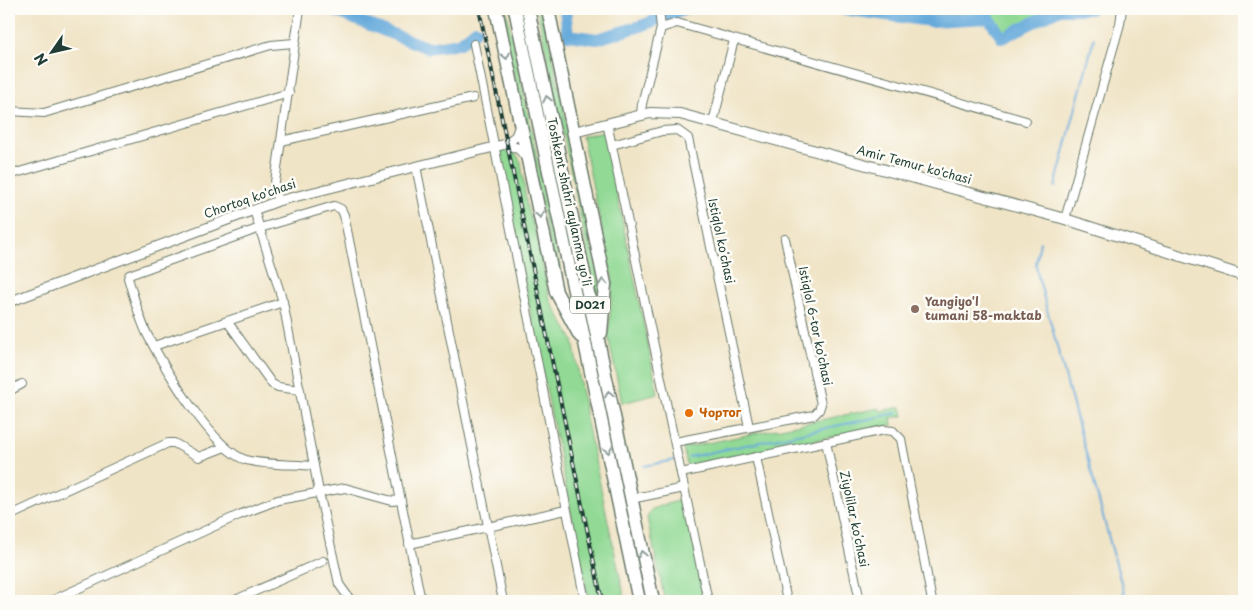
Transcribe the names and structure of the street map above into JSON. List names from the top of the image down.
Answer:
{
  "streets": {
    "highway": ["Toshkent shahri aylanma yoʻli", "D021"],
    "main road": ["Amir Temur ko'chasi"],
    "street": [
      "Chortoq ko'chasi",
      "Istiqlol koʻchasi",
      "Istiqlol 6-tor ko'chasi",
      "Ziyolilar koʻchasi"
    ]
  },
  "crossings": [
    ["Istiqlol koʻchasi", "Istiqlol 6-tor ko'chasi"]
  ],
  "places": ["Yangiyo'l tumani 58-maktab", "Чортог"],
  "north": "bottom left"
}
